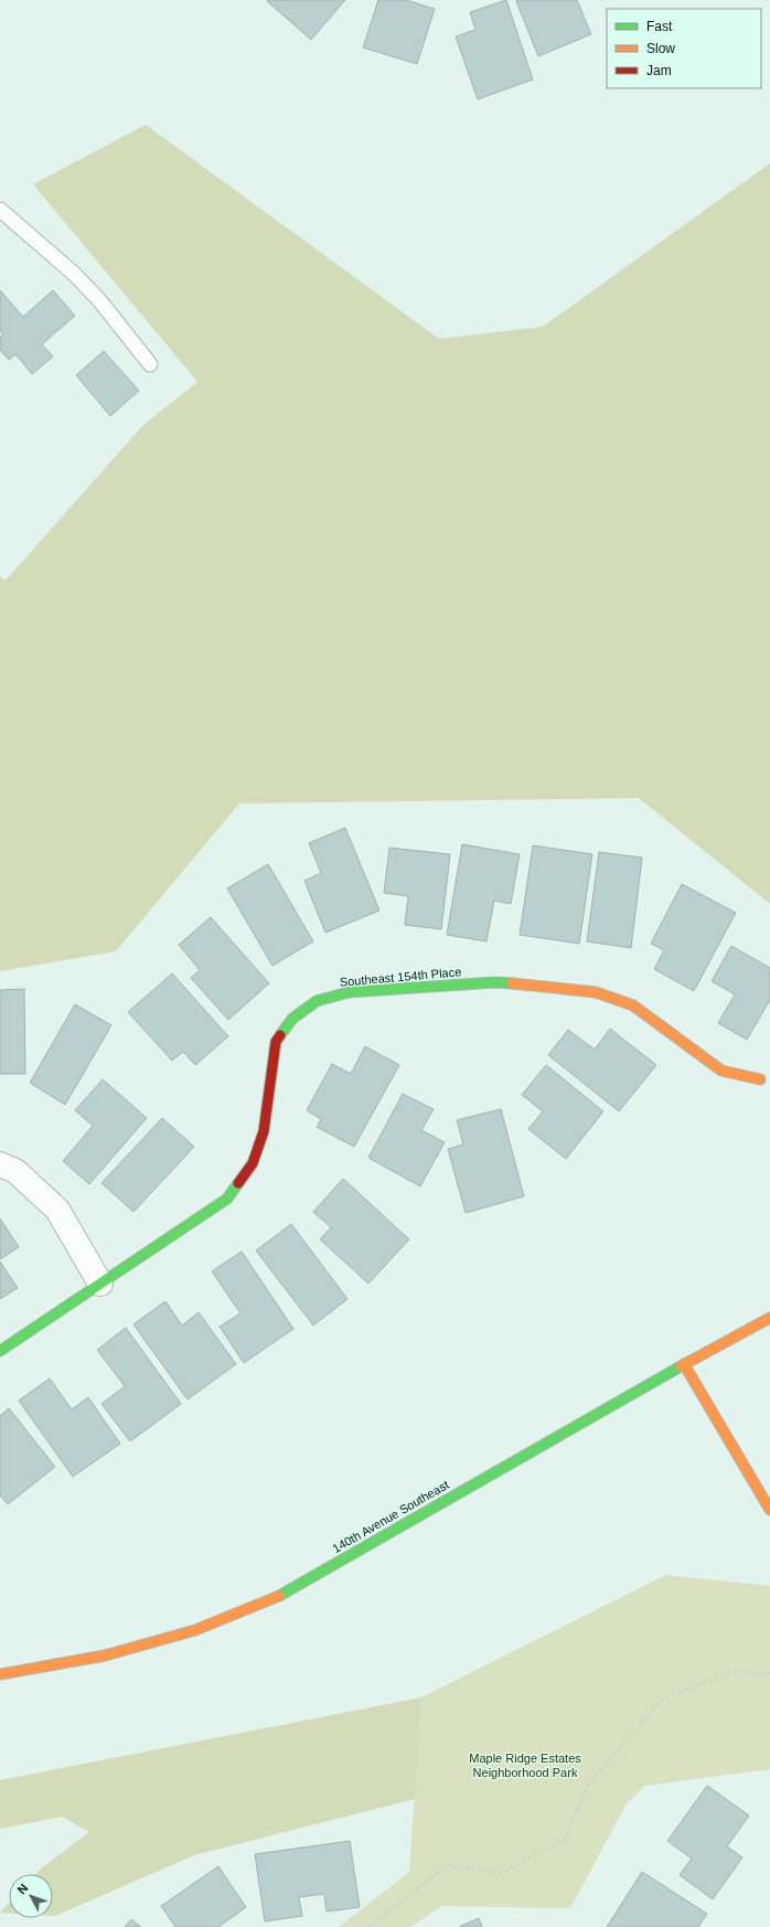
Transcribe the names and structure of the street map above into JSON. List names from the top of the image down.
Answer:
{
  "streets": {
    "street": ["Southeast 154th Place", "140th Avenue Southeast"]
  },
  "parks": ["Maple Ridge Estates Neighborhood Park"],
  "legend": ["Fast", "Slow", "Jam"],
  "north": "top left"
}
